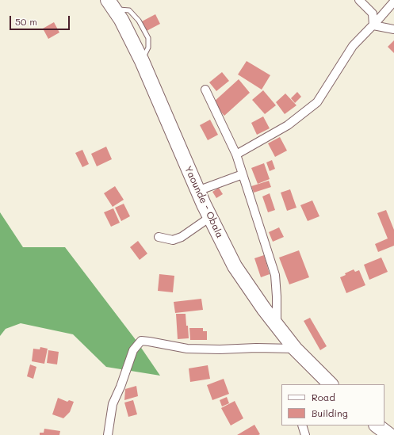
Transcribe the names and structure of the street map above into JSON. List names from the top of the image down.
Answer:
{
  "streets": {
    "highway": ["Yaounde - Obala"]
  },
  "legend": ["Road", "Building"],
  "scale_bar": "50 m"
}
